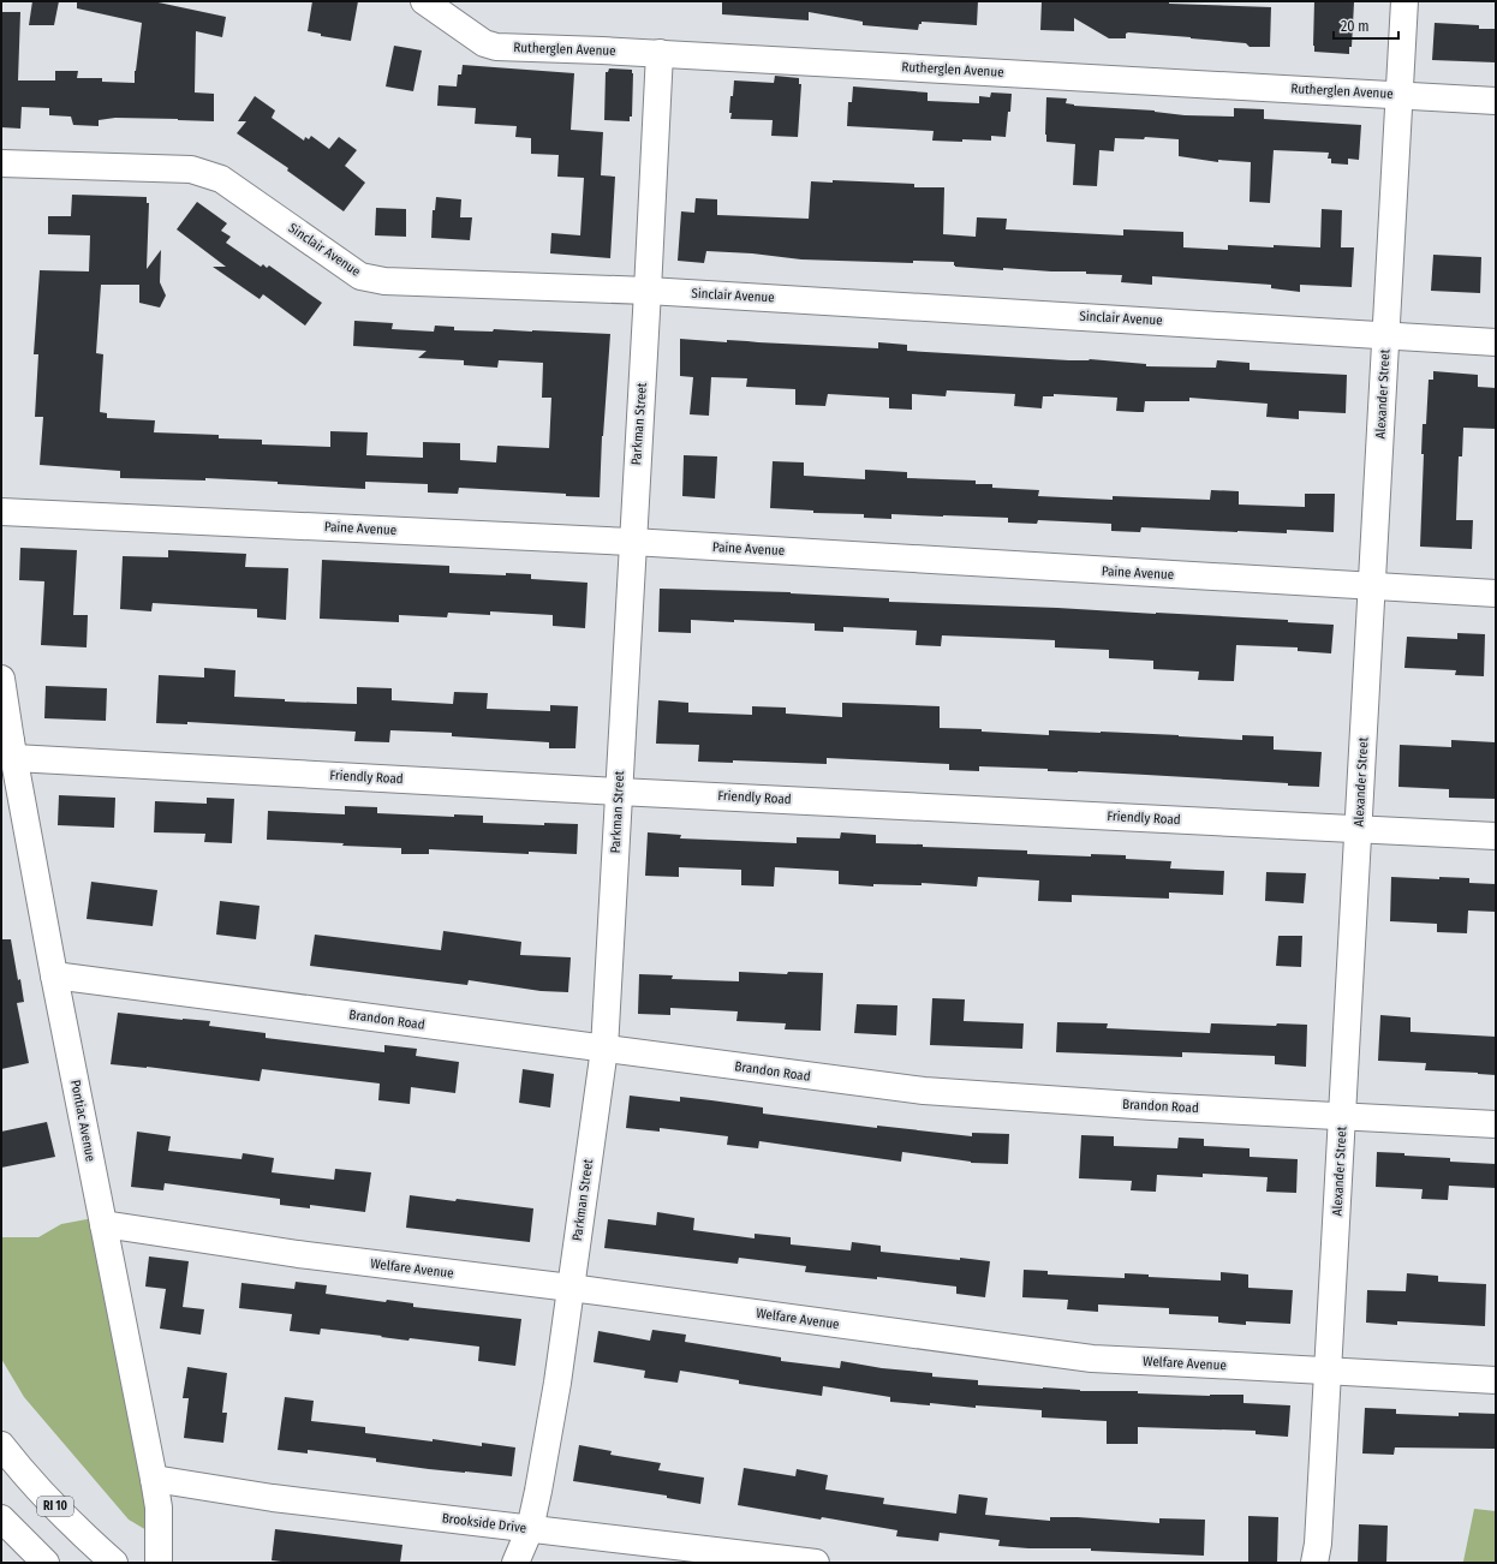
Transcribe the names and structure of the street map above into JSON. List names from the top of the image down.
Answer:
{
  "streets": {
    "main road": [
      "Rutherglen Avenue",
      "Sinclair Avenue",
      "Alexander Street",
      "Parkman Street",
      "Paine Avenue",
      "Friendly Road",
      "Brandon Road",
      "Pontiac Avenue",
      "Welfare Avenue",
      "RI 10",
      "Brookside Drive"
    ]
  },
  "crossings": [
    ["Rutherglen Avenue", "Alexander Street"],
    ["Rutherglen Avenue", "Parkman Street"],
    ["Sinclair Avenue", "Alexander Street"],
    ["Sinclair Avenue", "Parkman Street"],
    ["Alexander Street", "Paine Avenue"],
    ["Alexander Street", "Friendly Road"],
    ["Alexander Street", "Brandon Road"],
    ["Alexander Street", "Welfare Avenue"],
    ["Parkman Street", "Paine Avenue"],
    ["Parkman Street", "Friendly Road"],
    ["Parkman Street", "Brandon Road"],
    ["Parkman Street", "Welfare Avenue"],
    ["Parkman Street", "Brookside Drive"],
    ["Friendly Road", "Pontiac Avenue"],
    ["Brandon Road", "Pontiac Avenue"],
    ["Pontiac Avenue", "Welfare Avenue"],
    ["Pontiac Avenue", "Brookside Drive"]
  ],
  "scale_bar": "20 m"
}
